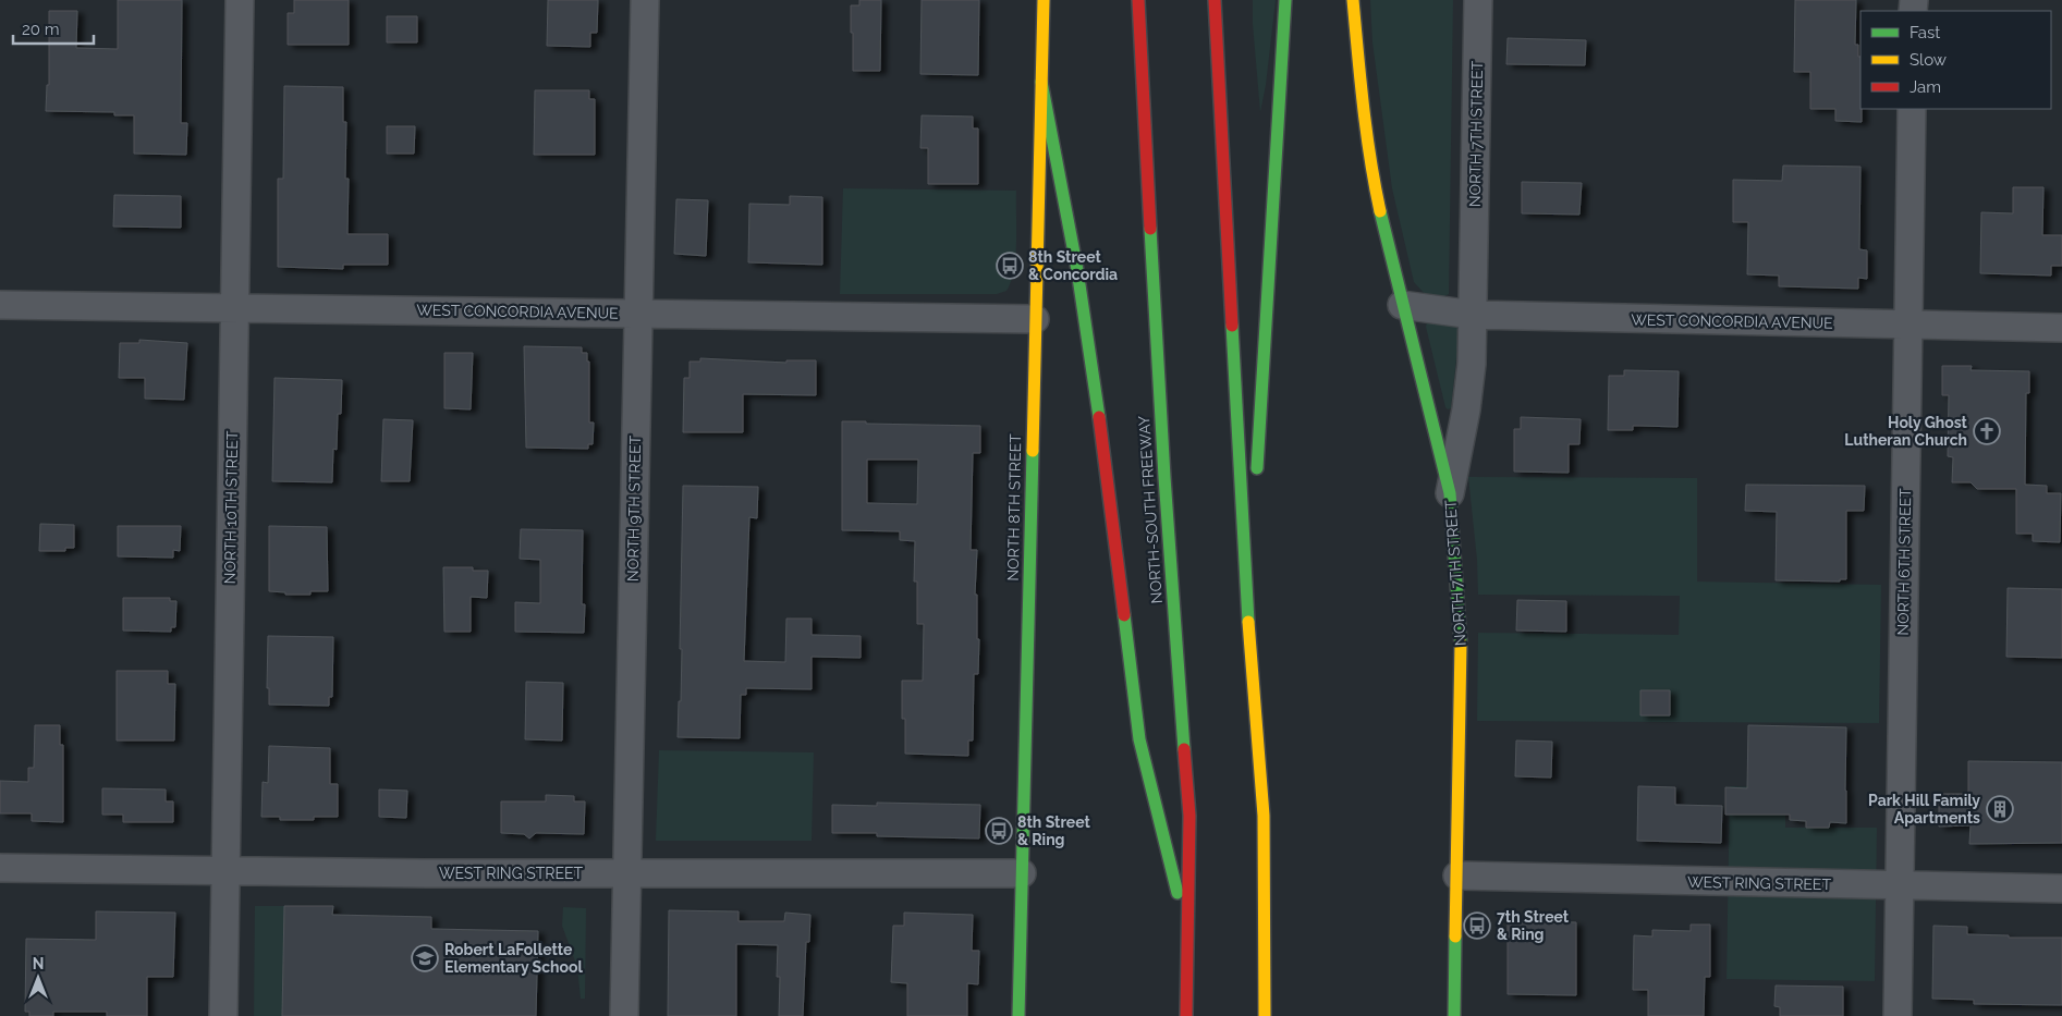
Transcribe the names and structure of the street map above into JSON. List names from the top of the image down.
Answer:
{
  "streets": {
    "main road": ["NORTH 7TH STREET", "NORTH 8TH STREET", "NORTH-SOUTH FREEWAY"],
    "street": [
      "WEST CONCORDIA AVENUE",
      "NORTH 10TH STREET",
      "NORTH 9TH STREET",
      "NORTH 6TH STREET",
      "WEST RING STREET"
    ]
  },
  "crossings": [
    ["NORTH 7TH STREET", "WEST CONCORDIA AVENUE"],
    ["NORTH 7TH STREET", "WEST RING STREET"],
    ["WEST CONCORDIA AVENUE", "NORTH 10TH STREET"],
    ["WEST CONCORDIA AVENUE", "NORTH 8TH STREET"],
    ["WEST CONCORDIA AVENUE", "NORTH 9TH STREET"],
    ["WEST CONCORDIA AVENUE", "NORTH 6TH STREET"],
    ["NORTH 10TH STREET", "WEST RING STREET"],
    ["NORTH 8TH STREET", "WEST RING STREET"],
    ["NORTH 9TH STREET", "WEST RING STREET"],
    ["NORTH 6TH STREET", "WEST RING STREET"]
  ],
  "places": {
    "bus stop": ["8th Street & Concordia", "8th Street & Ring", "7th Street & Ring"],
    "church": ["Holy Ghost Lutheran Church"],
    "building": ["Park Hill Family Apartments"],
    "school or university": ["Robert LaFollette Elementary School"]
  },
  "legend": ["Fast", "Slow", "Jam"],
  "scale_bar": "20 m",
  "north": "top"
}
